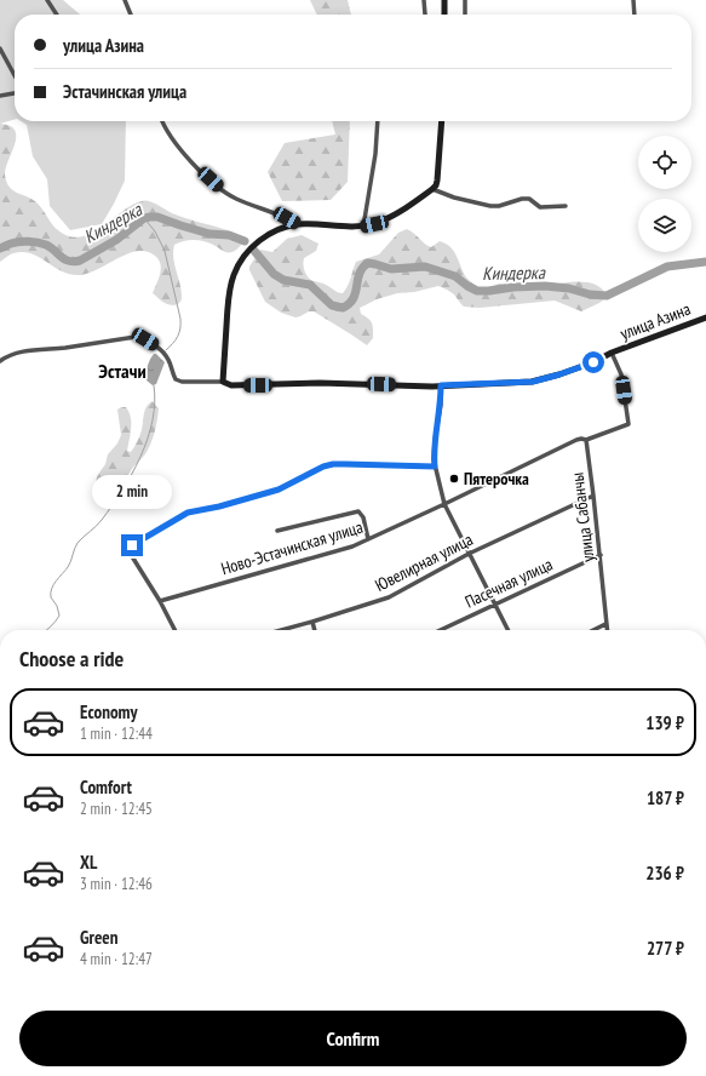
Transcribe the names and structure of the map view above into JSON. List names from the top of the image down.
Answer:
{
  "streets": {
    "street": [
      "улица Азина",
      "улица Сабанчы",
      "Ново-Эстачинская улица",
      "Ювелирная улица",
      "Пасечная улица"
    ]
  },
  "crossings": [
    ["улица Сабанчы", "Ново-Эстачинская улица"],
    ["улица Сабанчы", "Ювелирная улица"],
    ["улица Сабанчы", "Пасечная улица"]
  ],
  "districts": ["Эстачи"],
  "water": ["Киндерка"],
  "places": ["Пятерочка"],
  "page": {
    "banner": ["улица Азина", "Эстачинская улица"],
    "bubble": "2 min",
    "heading": "Choose a ride",
    "list": [
      {
        "name": "Economy",
        "note": "1 min · 12:44",
        "value": "139 ₽"
      },
      {
        "name": "Comfort",
        "note": "2 min · 12:45",
        "value": "187 ₽"
      },
      {
        "name": "XL",
        "note": "3 min · 12:46",
        "value": "236 ₽"
      },
      {
        "name": "Green",
        "note": "4 min · 12:47",
        "value": "277 ₽"
      }
    ],
    "buttons": "Confirm"
  }
}
